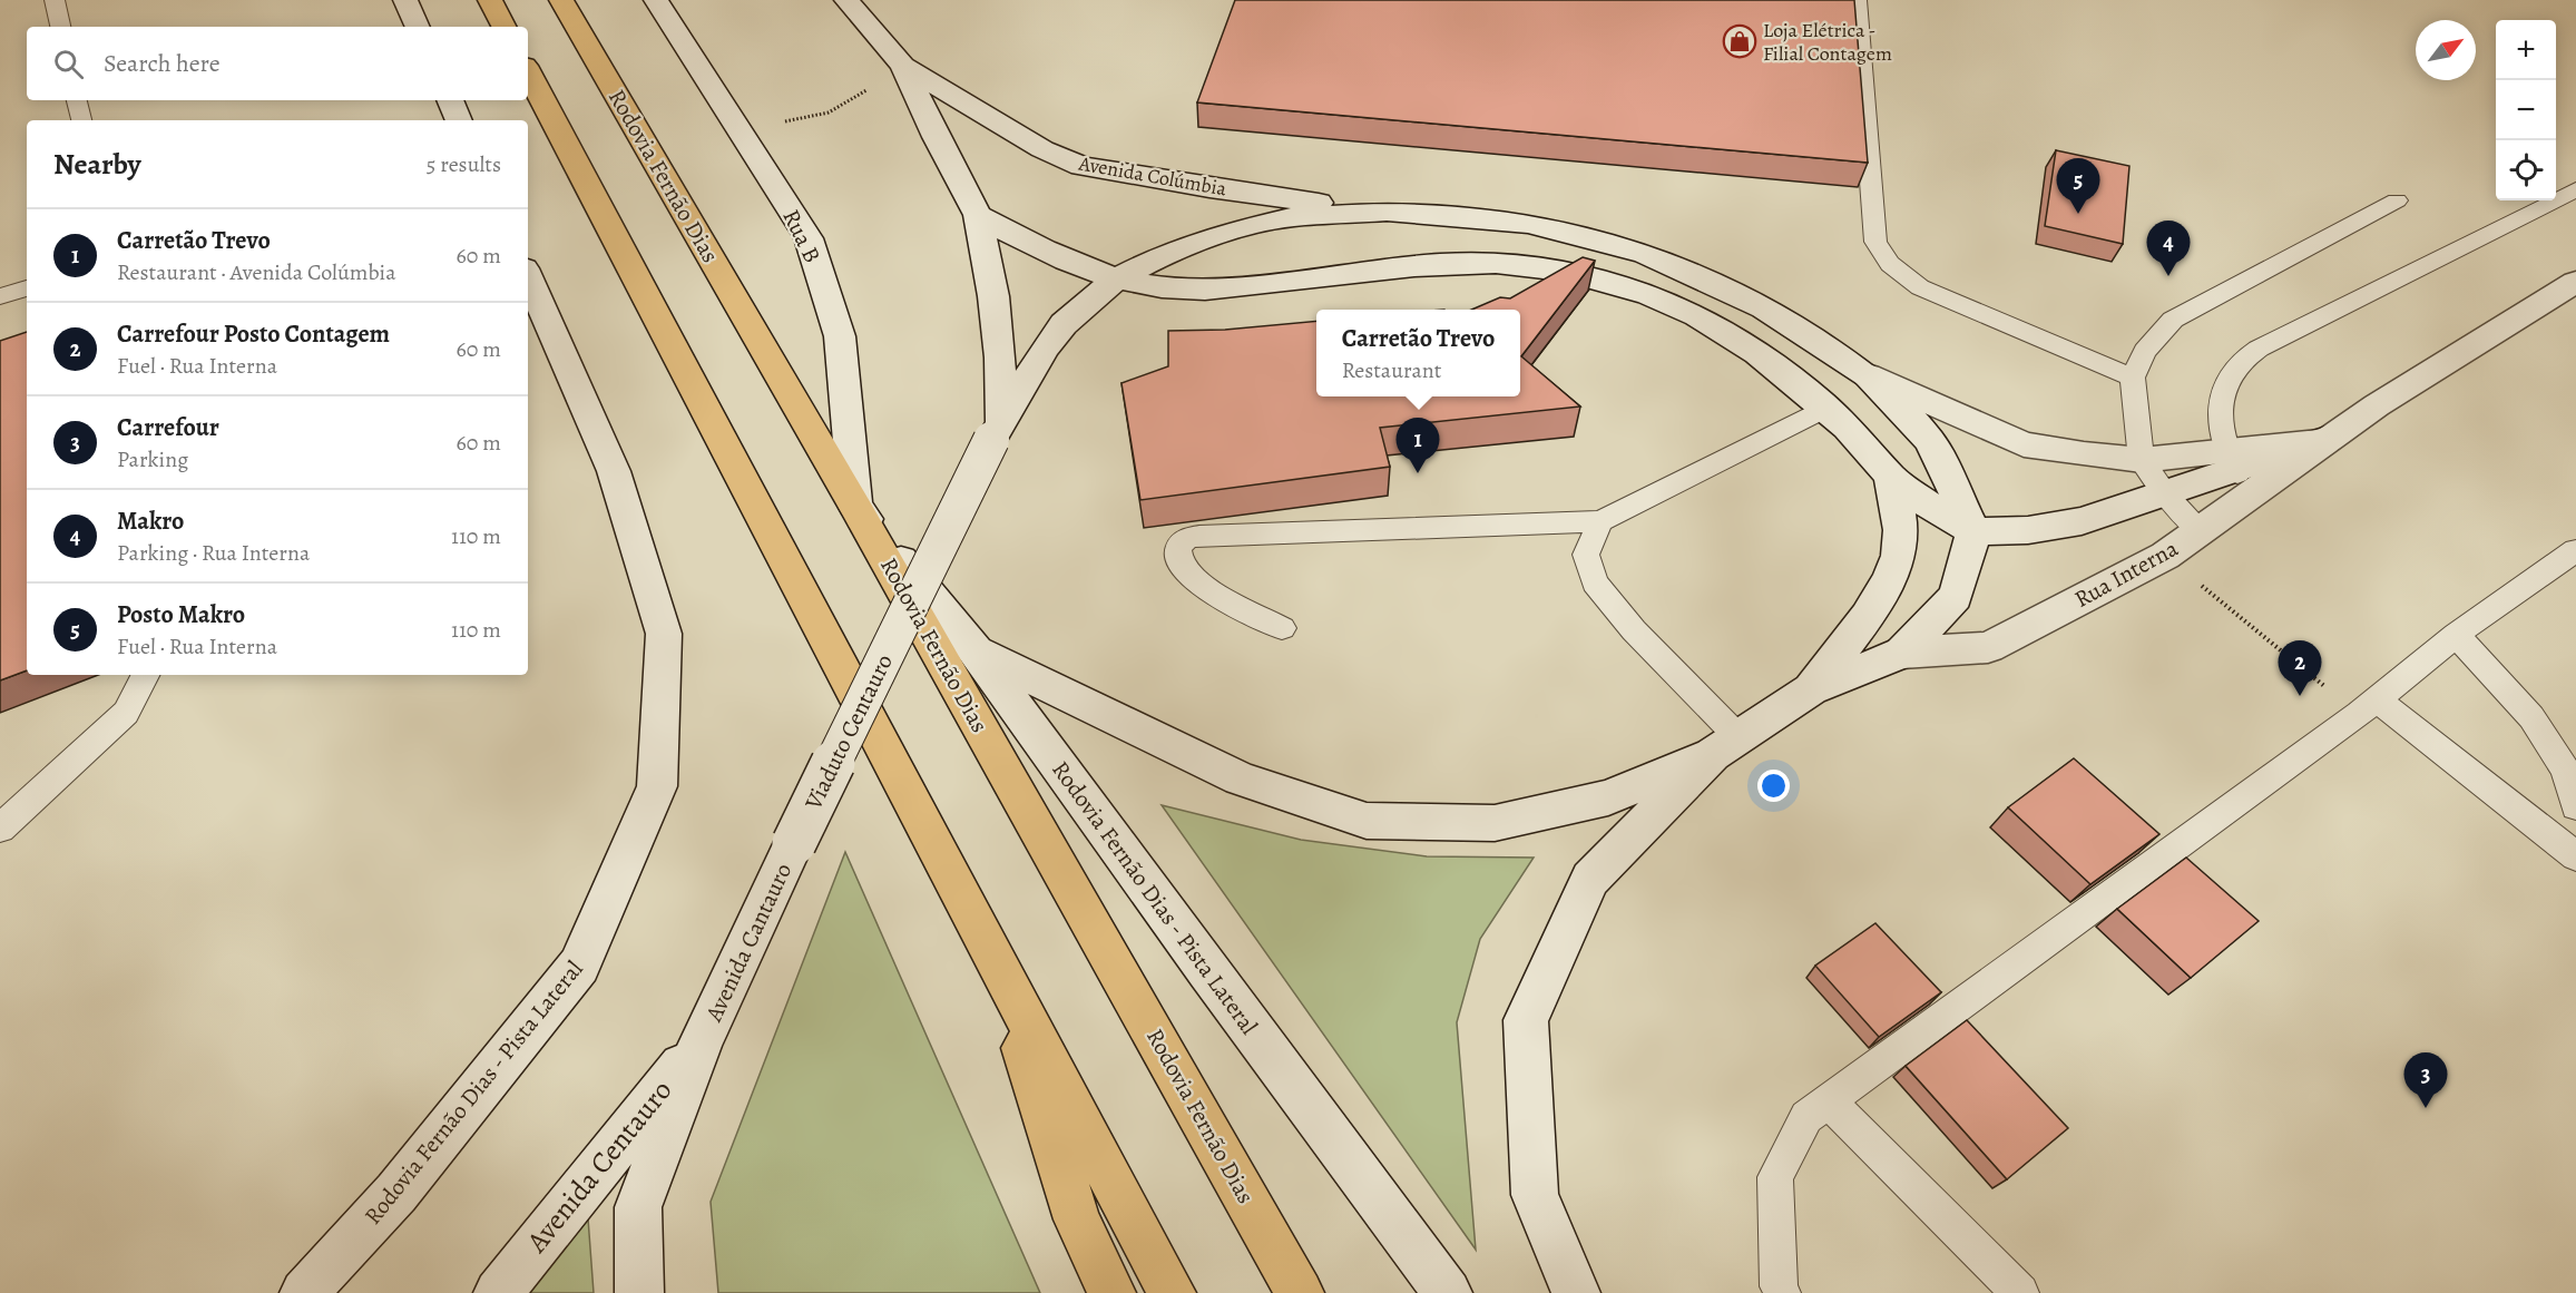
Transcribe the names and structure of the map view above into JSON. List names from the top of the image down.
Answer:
{
  "streets": {
    "highway": ["Rodovia Fernão Dias"],
    "street": [
      "Avenida Colúmbia",
      "Rua B",
      "Rua Interna",
      "Viaduto Centauro",
      "Rodovia Fernão Dias - Pista Lateral",
      "Avenida Cantauro",
      "Avenida Centauro"
    ]
  },
  "crossings": [
    ["Rodovia Fernão Dias", "Rua B"],
    ["Rodovia Fernão Dias", "Rodovia Fernão Dias - Pista Lateral"],
    ["Avenida Colúmbia", "Viaduto Centauro"],
    ["Rua B", "Rodovia Fernão Dias - Pista Lateral"],
    ["Viaduto Centauro", "Avenida Cantauro"],
    ["Avenida Cantauro", "Avenida Centauro"]
  ],
  "places": {
    "shop": ["Loja Elétrica - Filial Contagem"]
  },
  "north": "top right",
  "page": {
    "map_buttons": ["+", "−"],
    "search": "Search here",
    "heading": ["Nearby", "5 results"],
    "pins": [
      "5",
      "4",
      "1",
      "2",
      "3"
    ],
    "list": [
      {
        "mark": "1",
        "name": "Carretão Trevo",
        "note": "Restaurant · Avenida Colúmbia",
        "value": "60 m"
      },
      {
        "mark": "2",
        "name": "Carrefour Posto Contagem",
        "note": "Fuel · Rua Interna",
        "value": "60 m"
      },
      {
        "mark": "3",
        "name": "Carrefour",
        "note": "Parking",
        "value": "60 m"
      },
      {
        "mark": "4",
        "name": "Makro",
        "note": "Parking · Rua Interna",
        "value": "110 m"
      },
      {
        "mark": "5",
        "name": "Posto Makro",
        "note": "Fuel · Rua Interna",
        "value": "110 m"
      }
    ],
    "popup": ["Carretão Trevo", "Restaurant"]
  }
}
